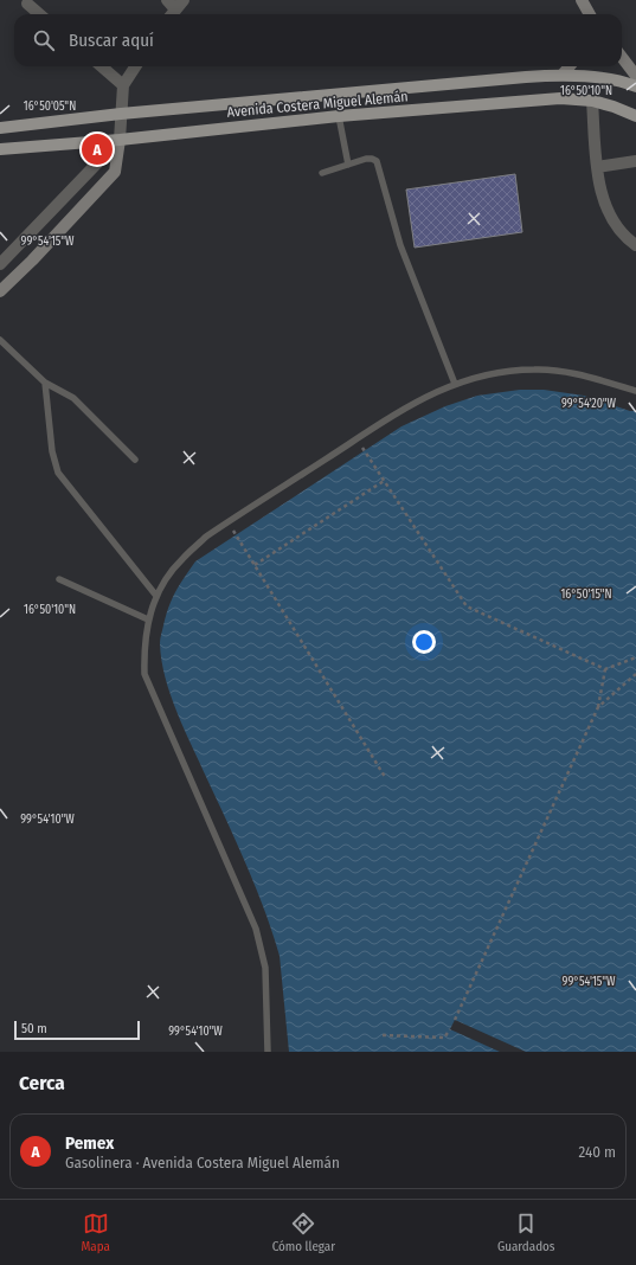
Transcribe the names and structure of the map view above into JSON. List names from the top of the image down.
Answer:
{
  "streets": {
    "main road": ["Avenida Costera Miguel Alemán"]
  },
  "scale_bar": "50 m",
  "page": {
    "search": "Buscar aquí",
    "pins": "A",
    "scale": "50 m",
    "heading": "Cerca",
    "list": [
      {
        "mark": "A",
        "name": "Pemex",
        "note": "Gasolinera · Avenida Costera Miguel Alemán",
        "value": "240 m"
      }
    ],
    "nav": ["Mapa", "Cómo llegar", "Guardados"]
  },
  "coordinates": [
    "16°50'10\"N",
    "16°50'05\"N",
    "99°54'15\"W",
    "99°54'20\"W",
    "16°50'15\"N",
    "99°54'10\"W"
  ]
}
